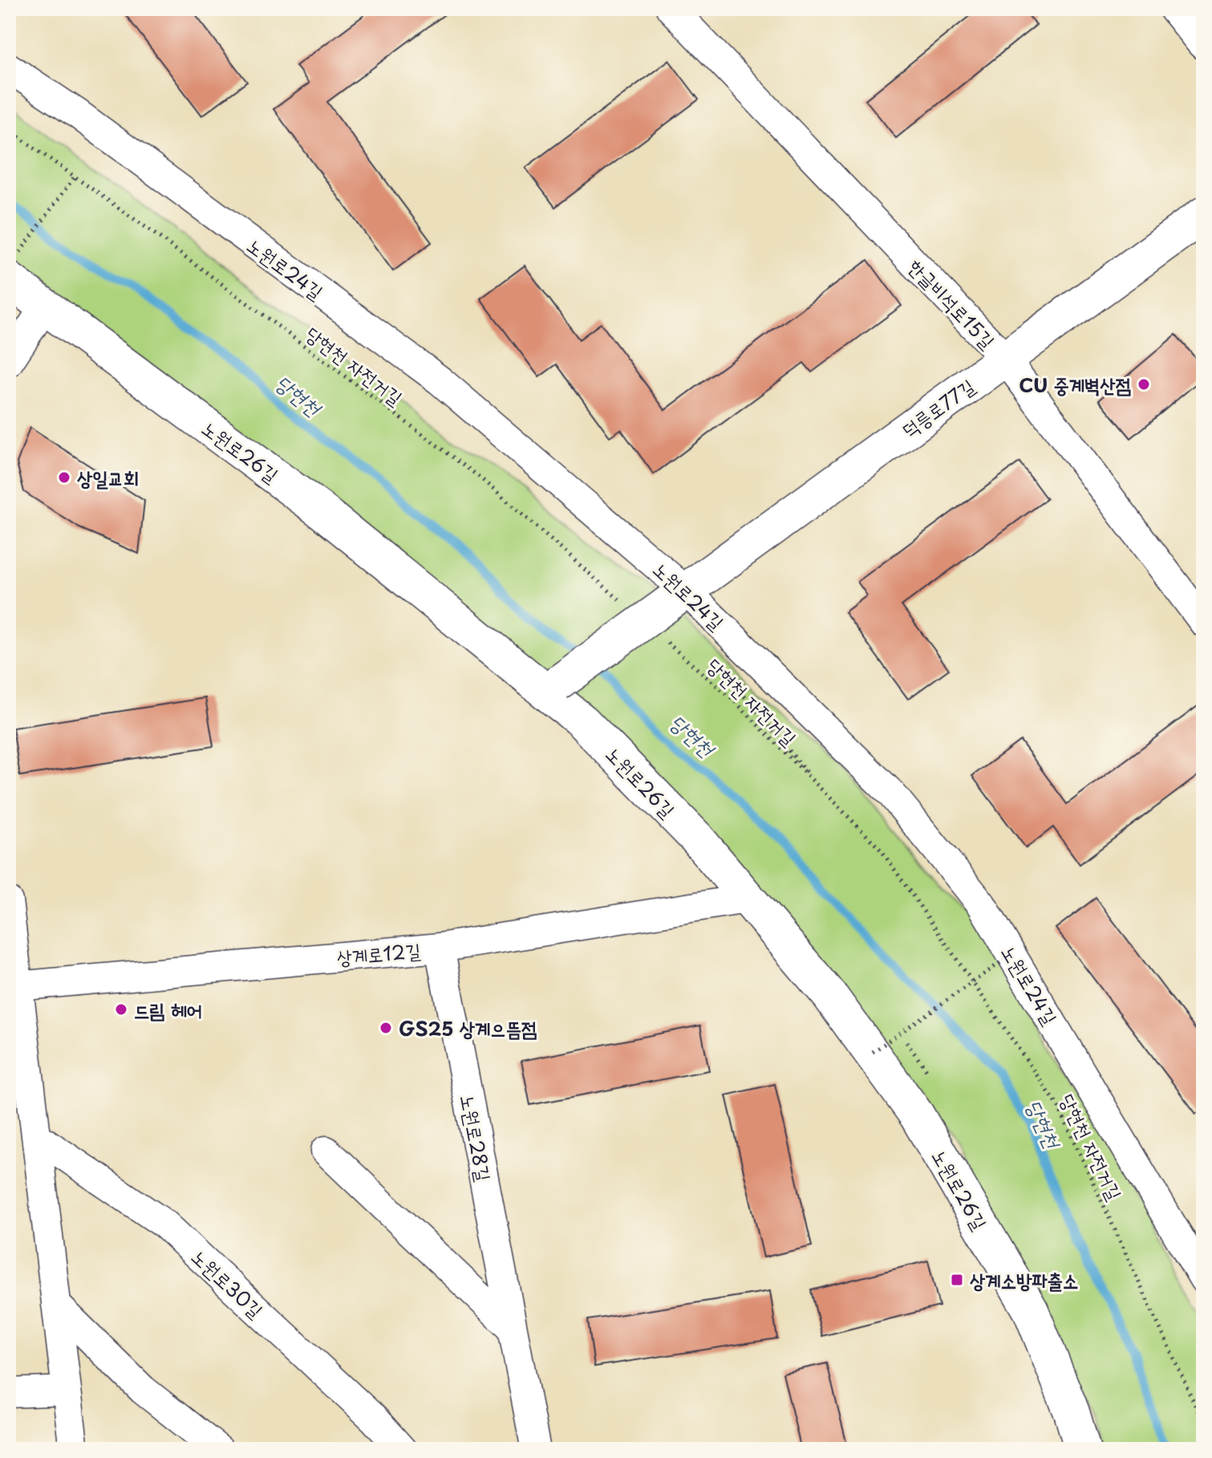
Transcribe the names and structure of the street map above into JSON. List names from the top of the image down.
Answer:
{
  "streets": {
    "main road": ["덕릉로77길", "노원로26길"],
    "street": [
      "노원로24길",
      "한글비석로15길",
      "상계로12길",
      "노원로28길",
      "노원로30길"
    ],
    "path": ["당현천 자전거길"]
  },
  "crossings": [
    ["노원로24길", "덕릉로77길"],
    ["한글비석로15길", "덕릉로77길"],
    ["덕릉로77길", "노원로26길"],
    ["노원로26길", "상계로12길"],
    ["상계로12길", "노원로28길"]
  ],
  "water": ["당현천"],
  "places": {
    "other": [
      "CU 중계벽산점",
      "상일교회",
      "드림 헤어",
      "GS25 상계으뜸점"
    ],
    "transit": ["상계소방파출소"]
  }
}
